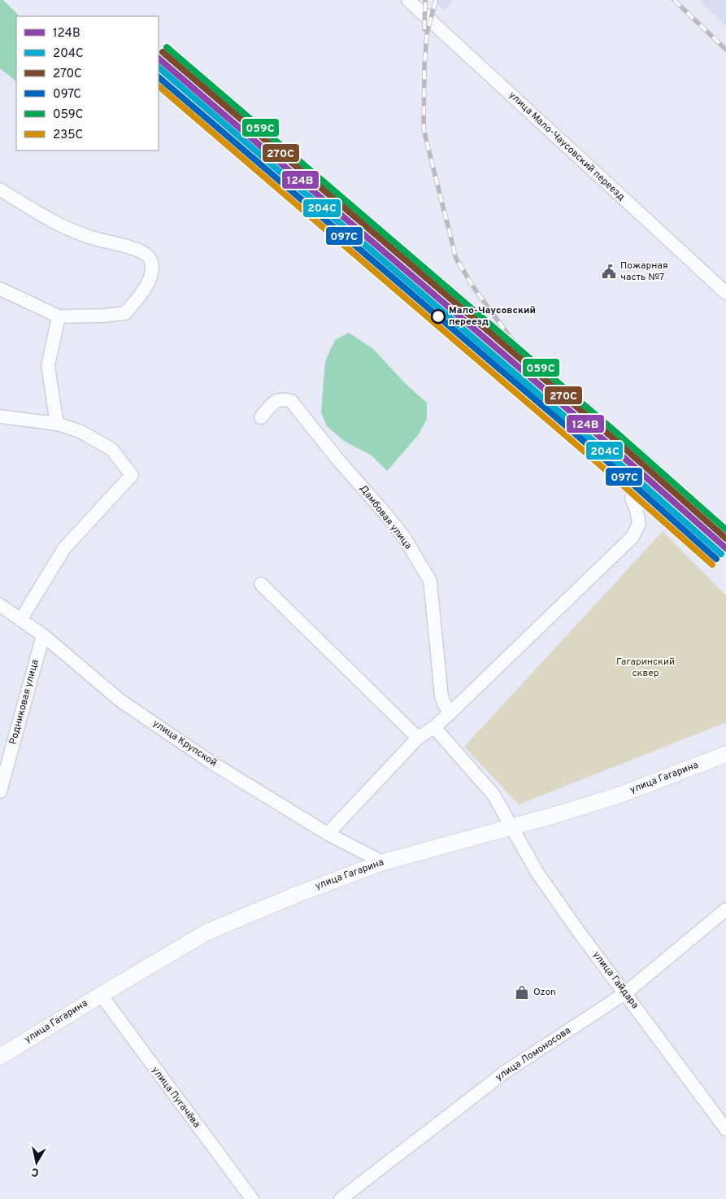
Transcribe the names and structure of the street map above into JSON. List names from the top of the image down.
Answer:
{
  "streets": {
    "main road": ["улица Гагарина"],
    "street": [
      "улица Мало-Чаусовский переезд",
      "Дамбовая улица",
      "Родниковая улица",
      "улица Крупской",
      "улица Гайдара",
      "улица Ломоносова",
      "улица Пугачёва"
    ]
  },
  "crossings": [
    ["Родниковая улица", "улица Крупской"],
    ["улица Крупской", "улица Гагарина"],
    ["улица Гагарина", "улица Гайдара"],
    ["улица Гагарина", "улица Пугачёва"],
    ["улица Гайдара", "улица Ломоносова"]
  ],
  "parks": ["Гагаринский сквер"],
  "places": {
    "public building": ["Пожарная часть №7"],
    "other": ["Мало-Чаусовский переезд"],
    "shop": ["Ozon"]
  },
  "lines": [
    "transit line 059С",
    "transit line 270С",
    "transit line 124В",
    "transit line 204С",
    "transit line 097С",
    "transit line 235С"
  ],
  "legend": [
    "124В",
    "204С",
    "270С",
    "097С",
    "059С",
    "235С"
  ],
  "north": "bottom"
}
